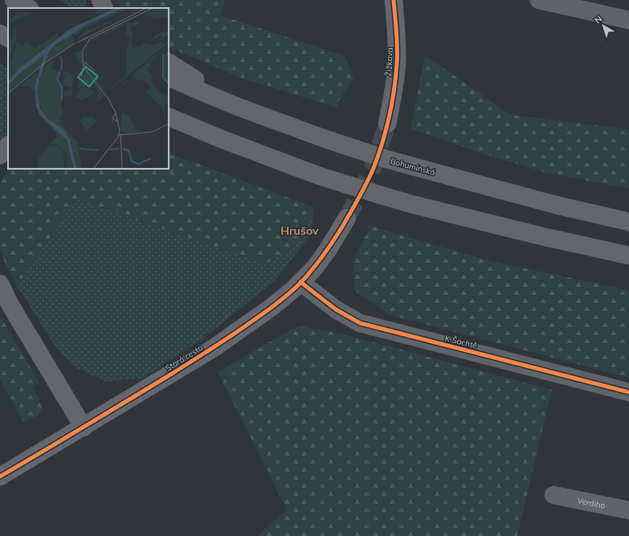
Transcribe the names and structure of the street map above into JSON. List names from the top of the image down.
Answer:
{
  "streets": {
    "main road": ["Žižkova", "Bohumínská", "Stará cesta"],
    "street": ["K Šachtě", "Verdiho"]
  },
  "crossings": [
    ["K Šachtě", "Stará cesta"]
  ],
  "districts": ["Hrušov"],
  "north": "top left"
}
